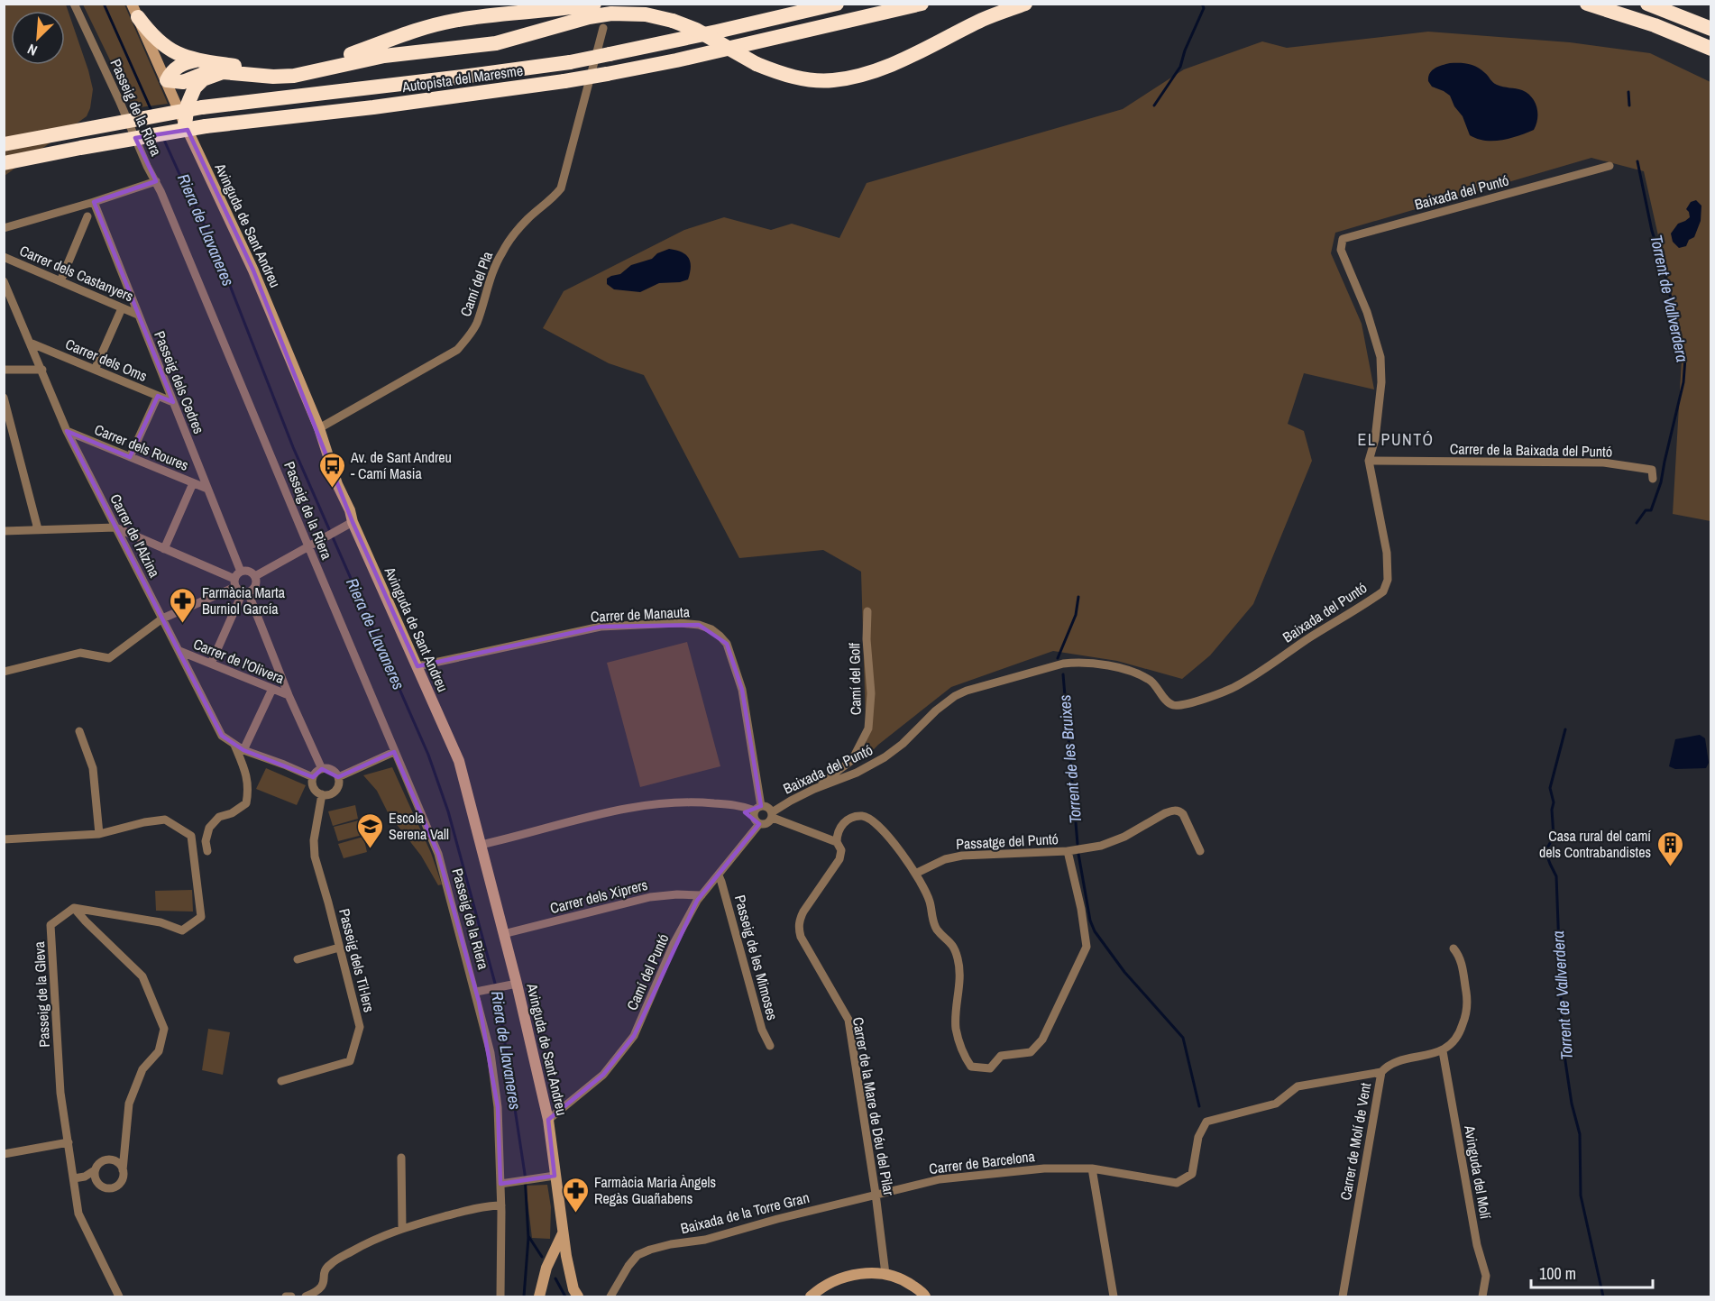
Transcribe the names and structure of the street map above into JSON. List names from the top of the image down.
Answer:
{
  "streets": {
    "highway": ["Autopista del Maresme"],
    "street": [
      "Passeig de la Riera",
      "Baixada del Puntó",
      "Avinguda de Sant Andreu",
      "Carrer dels Castanyers",
      "Camí del Pla",
      "Carrer dels Oms",
      "Passeig dels Cedres",
      "Carrer dels Roures",
      "Carrer de la Baixada del Puntó",
      "Carrer de l'Alzina",
      "Carrer de Manauta",
      "Carrer de l'Olivera",
      "Camí del Golf",
      "Passatge del Puntó",
      "Carrer dels Xiprers",
      "Passeig de les Mimoses",
      "Passeig dels Til·lers",
      "Camí del Puntó",
      "Passeig de la Gleva",
      "Carrer de la Mare de Déu del Pilar",
      "Carrer de Molí de Vent",
      "Carrer de Barcelona",
      "Avinguda del Molí",
      "Baixada de la Torre Gran"
    ]
  },
  "crossings": [
    ["Baixada del Puntó", "Carrer de la Baixada del Puntó"],
    ["Baixada del Puntó", "Carrer de Manauta"],
    ["Baixada del Puntó", "Camí del Golf"],
    ["Baixada del Puntó", "Camí del Puntó"],
    ["Avinguda de Sant Andreu", "Camí del Pla"],
    ["Avinguda de Sant Andreu", "Carrer de Manauta"],
    ["Avinguda de Sant Andreu", "Carrer dels Xiprers"],
    ["Avinguda de Sant Andreu", "Camí del Puntó"],
    ["Carrer dels Castanyers", "Passeig dels Cedres"],
    ["Carrer dels Oms", "Passeig dels Cedres"],
    ["Carrer dels Oms", "Carrer de l'Alzina"],
    ["Passeig dels Cedres", "Carrer dels Roures"],
    ["Carrer dels Roures", "Carrer de l'Alzina"],
    ["Carrer de l'Alzina", "Carrer de l'Olivera"],
    ["Carrer de l'Alzina", "Passeig dels Til·lers"],
    ["Carrer de Manauta", "Camí del Puntó"],
    ["Carrer dels Xiprers", "Camí del Puntó"],
    ["Passeig de les Mimoses", "Camí del Puntó"],
    ["Carrer de la Mare de Déu del Pilar", "Carrer de Barcelona"],
    ["Carrer de la Mare de Déu del Pilar", "Baixada de la Torre Gran"],
    ["Carrer de Molí de Vent", "Carrer de Barcelona"],
    ["Carrer de Molí de Vent", "Avinguda del Molí"],
    ["Carrer de Barcelona", "Baixada de la Torre Gran"]
  ],
  "districts": ["EL PUNTÓ"],
  "water": ["Riera de Llavaneres", "Torrent de Vallverdera", "Torrent de les Bruixes"],
  "places": {
    "bus stop": ["Av. de Sant Andreu - Camí Masia"],
    "pharmacy": ["Farmàcia Marta Burniol García", "Farmàcia Maria Àngels Regàs Guañabens"],
    "school or university": ["Escola Serena Vall"],
    "building": ["Casa rural del camí dels Contrabandistes"]
  },
  "scale_bar": "100 m",
  "north": "bottom left"
}
